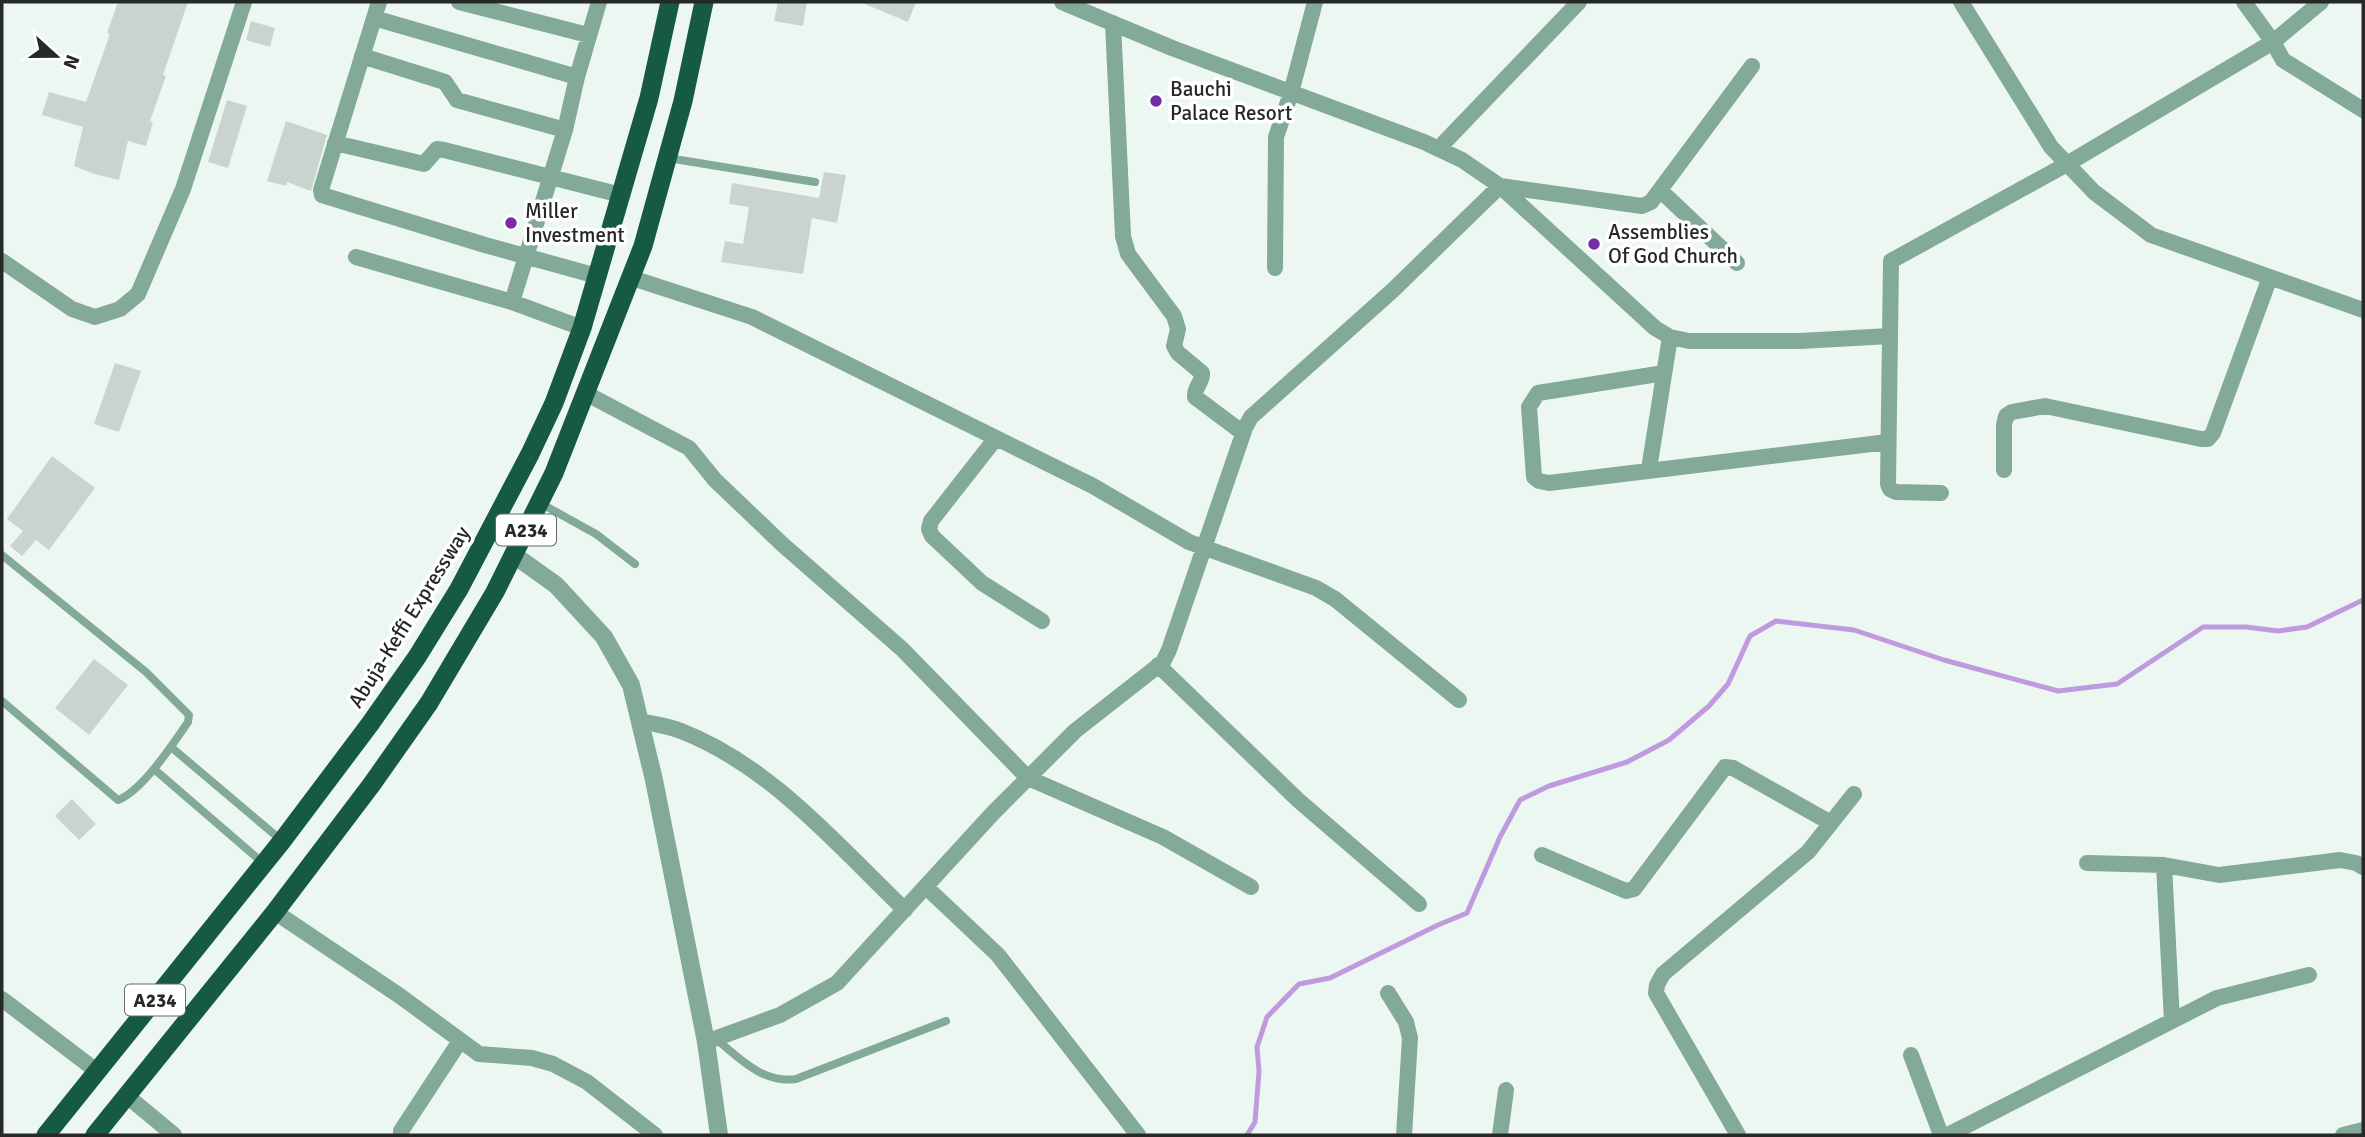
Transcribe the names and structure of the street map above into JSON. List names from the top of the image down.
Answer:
{
  "streets": {
    "highway": ["A234", "Abuja-Keffi Expressway"]
  },
  "places": ["Bauchi Palace Resort", "Miller Investment", "Assemblies Of God Church"],
  "north": "right"
}
